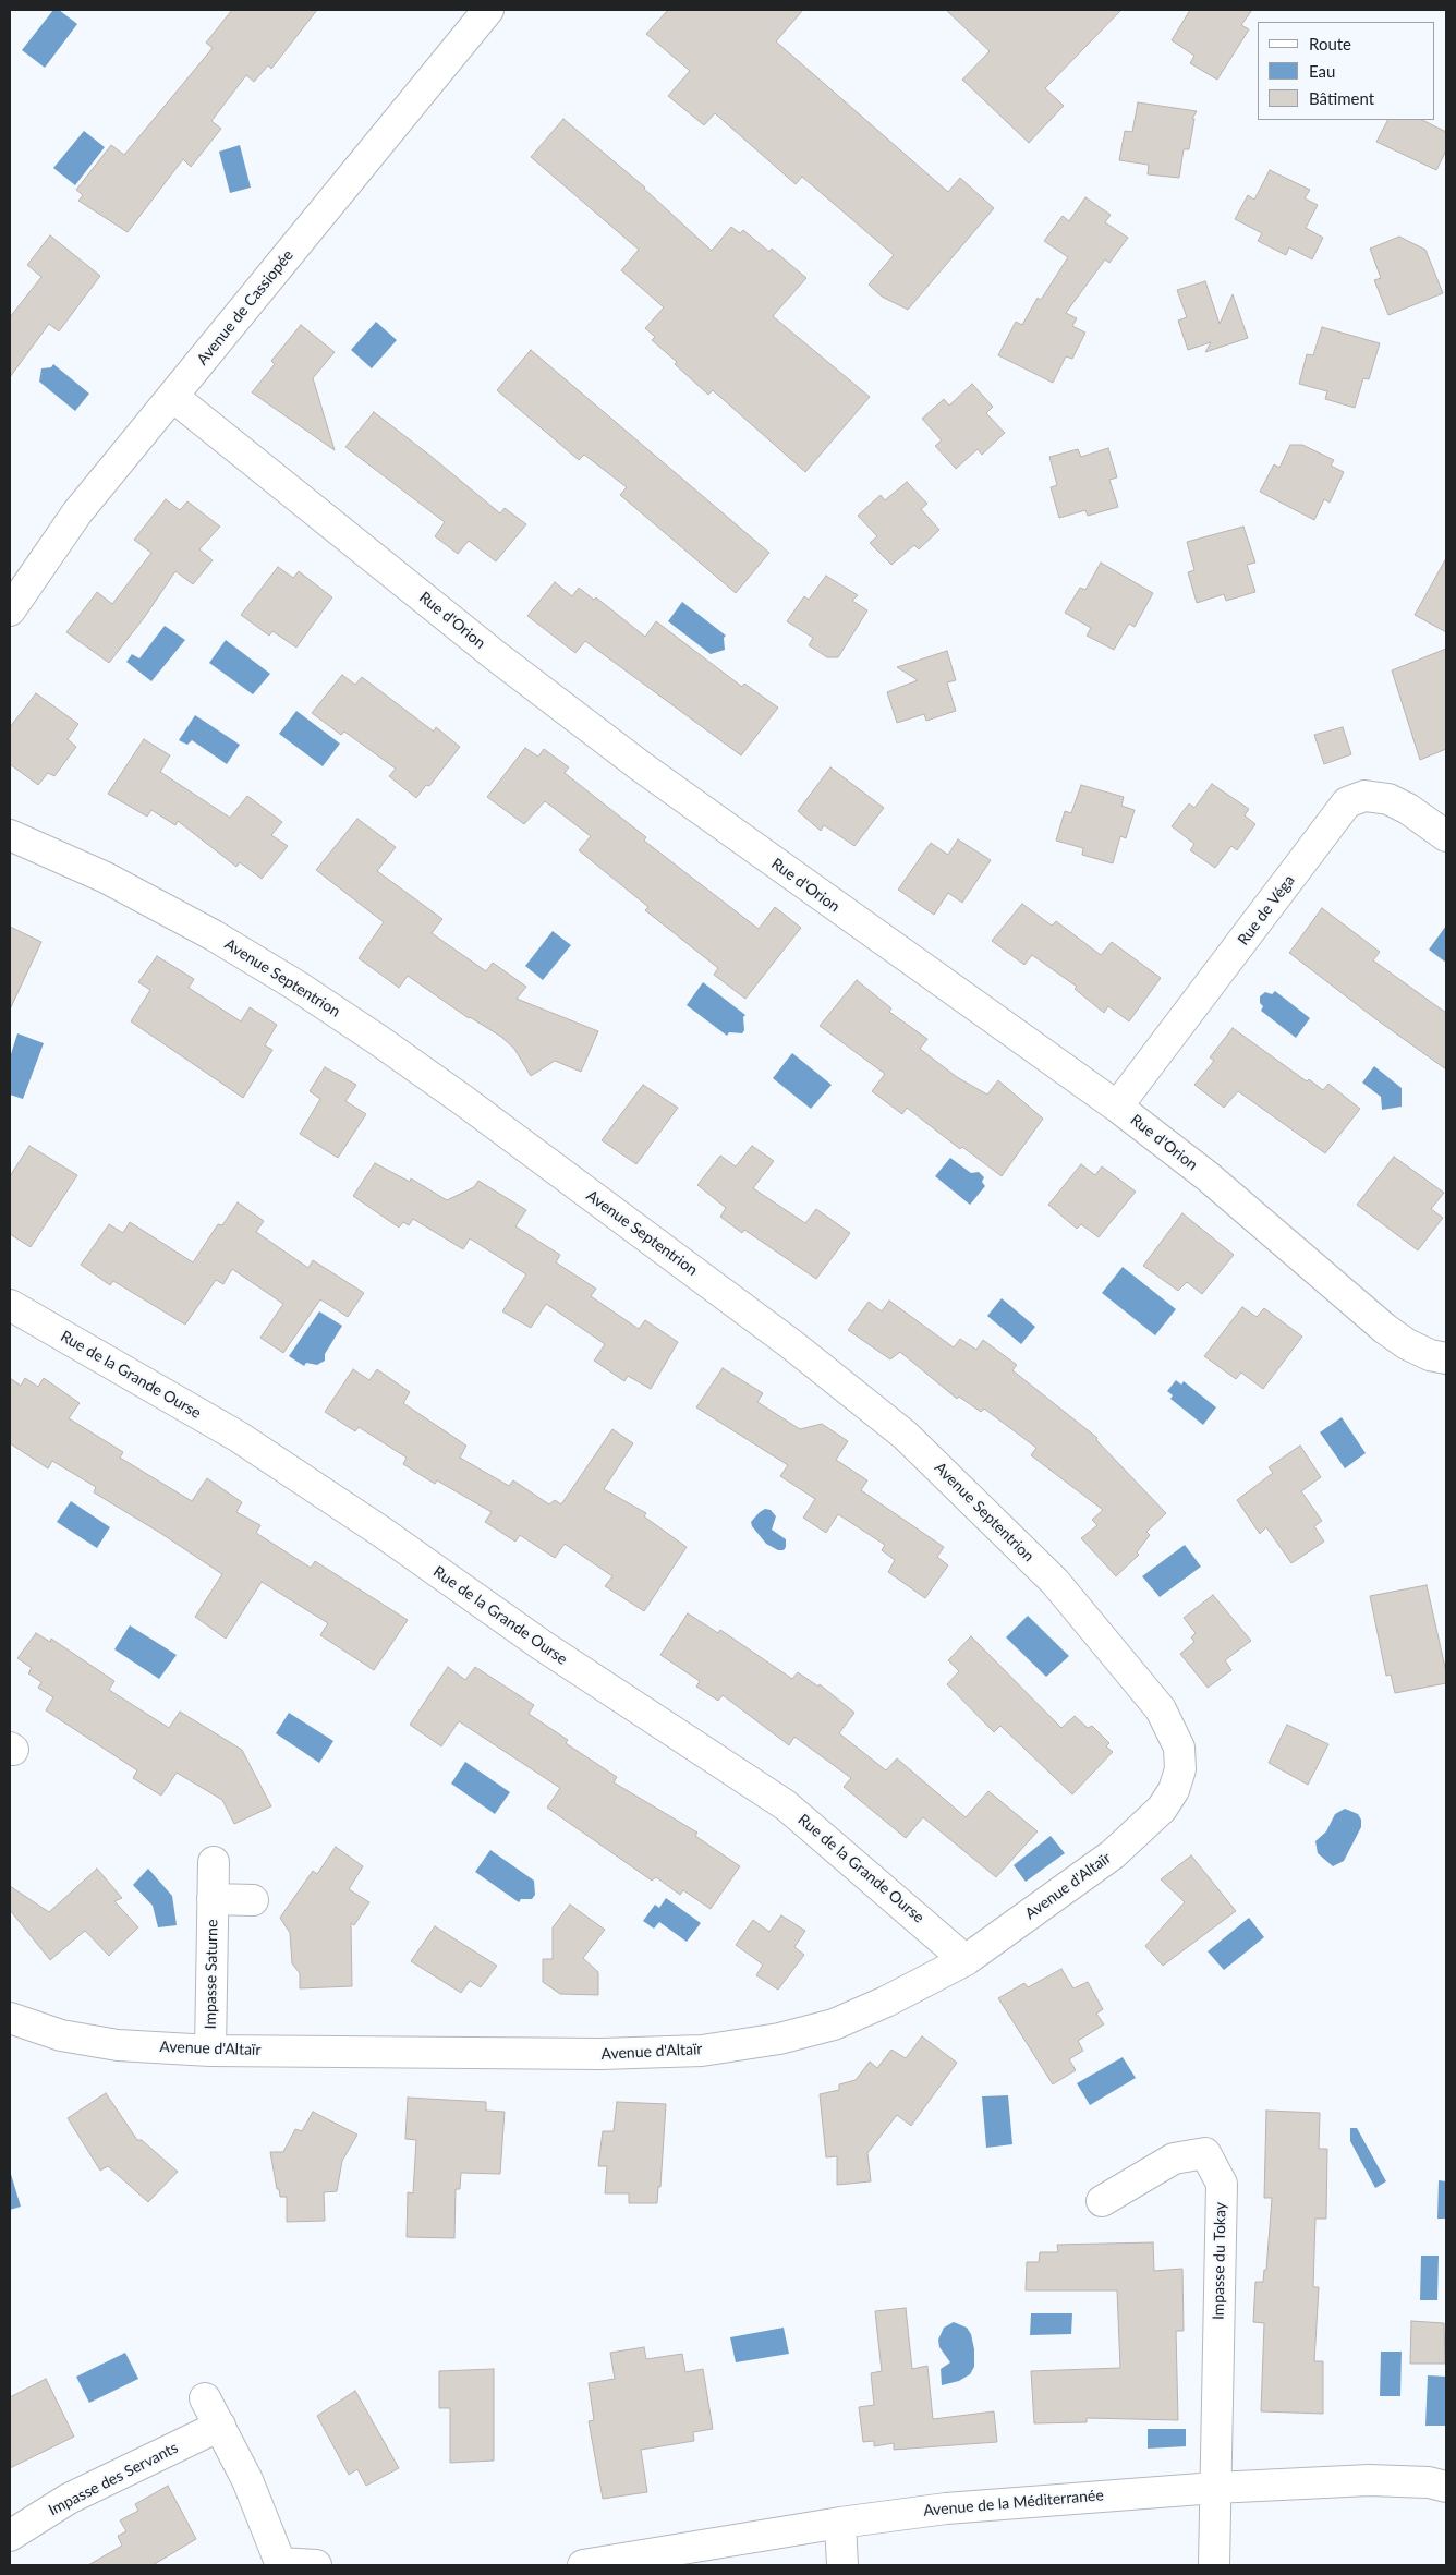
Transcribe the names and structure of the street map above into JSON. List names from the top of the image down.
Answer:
{
  "streets": {
    "street": [
      "Avenue de Cassiopée",
      "Rue d'Orion",
      "Rue de Véga",
      "Avenue Septentrion",
      "Rue de la Grande Ourse",
      "Avenue d'Altaïr",
      "Impasse Saturne",
      "Impasse du Tokay",
      "Impasse des Servants",
      "Avenue de la Méditerranée"
    ]
  },
  "crossings": [
    ["Avenue de Cassiopée", "Rue d'Orion"],
    ["Rue d'Orion", "Rue de Véga"],
    ["Avenue Septentrion", "Avenue d'Altaïr"],
    ["Rue de la Grande Ourse", "Avenue d'Altaïr"],
    ["Avenue d'Altaïr", "Impasse Saturne"],
    ["Impasse du Tokay", "Avenue de la Méditerranée"]
  ],
  "legend": ["Route", "Eau", "Bâtiment"]
}
